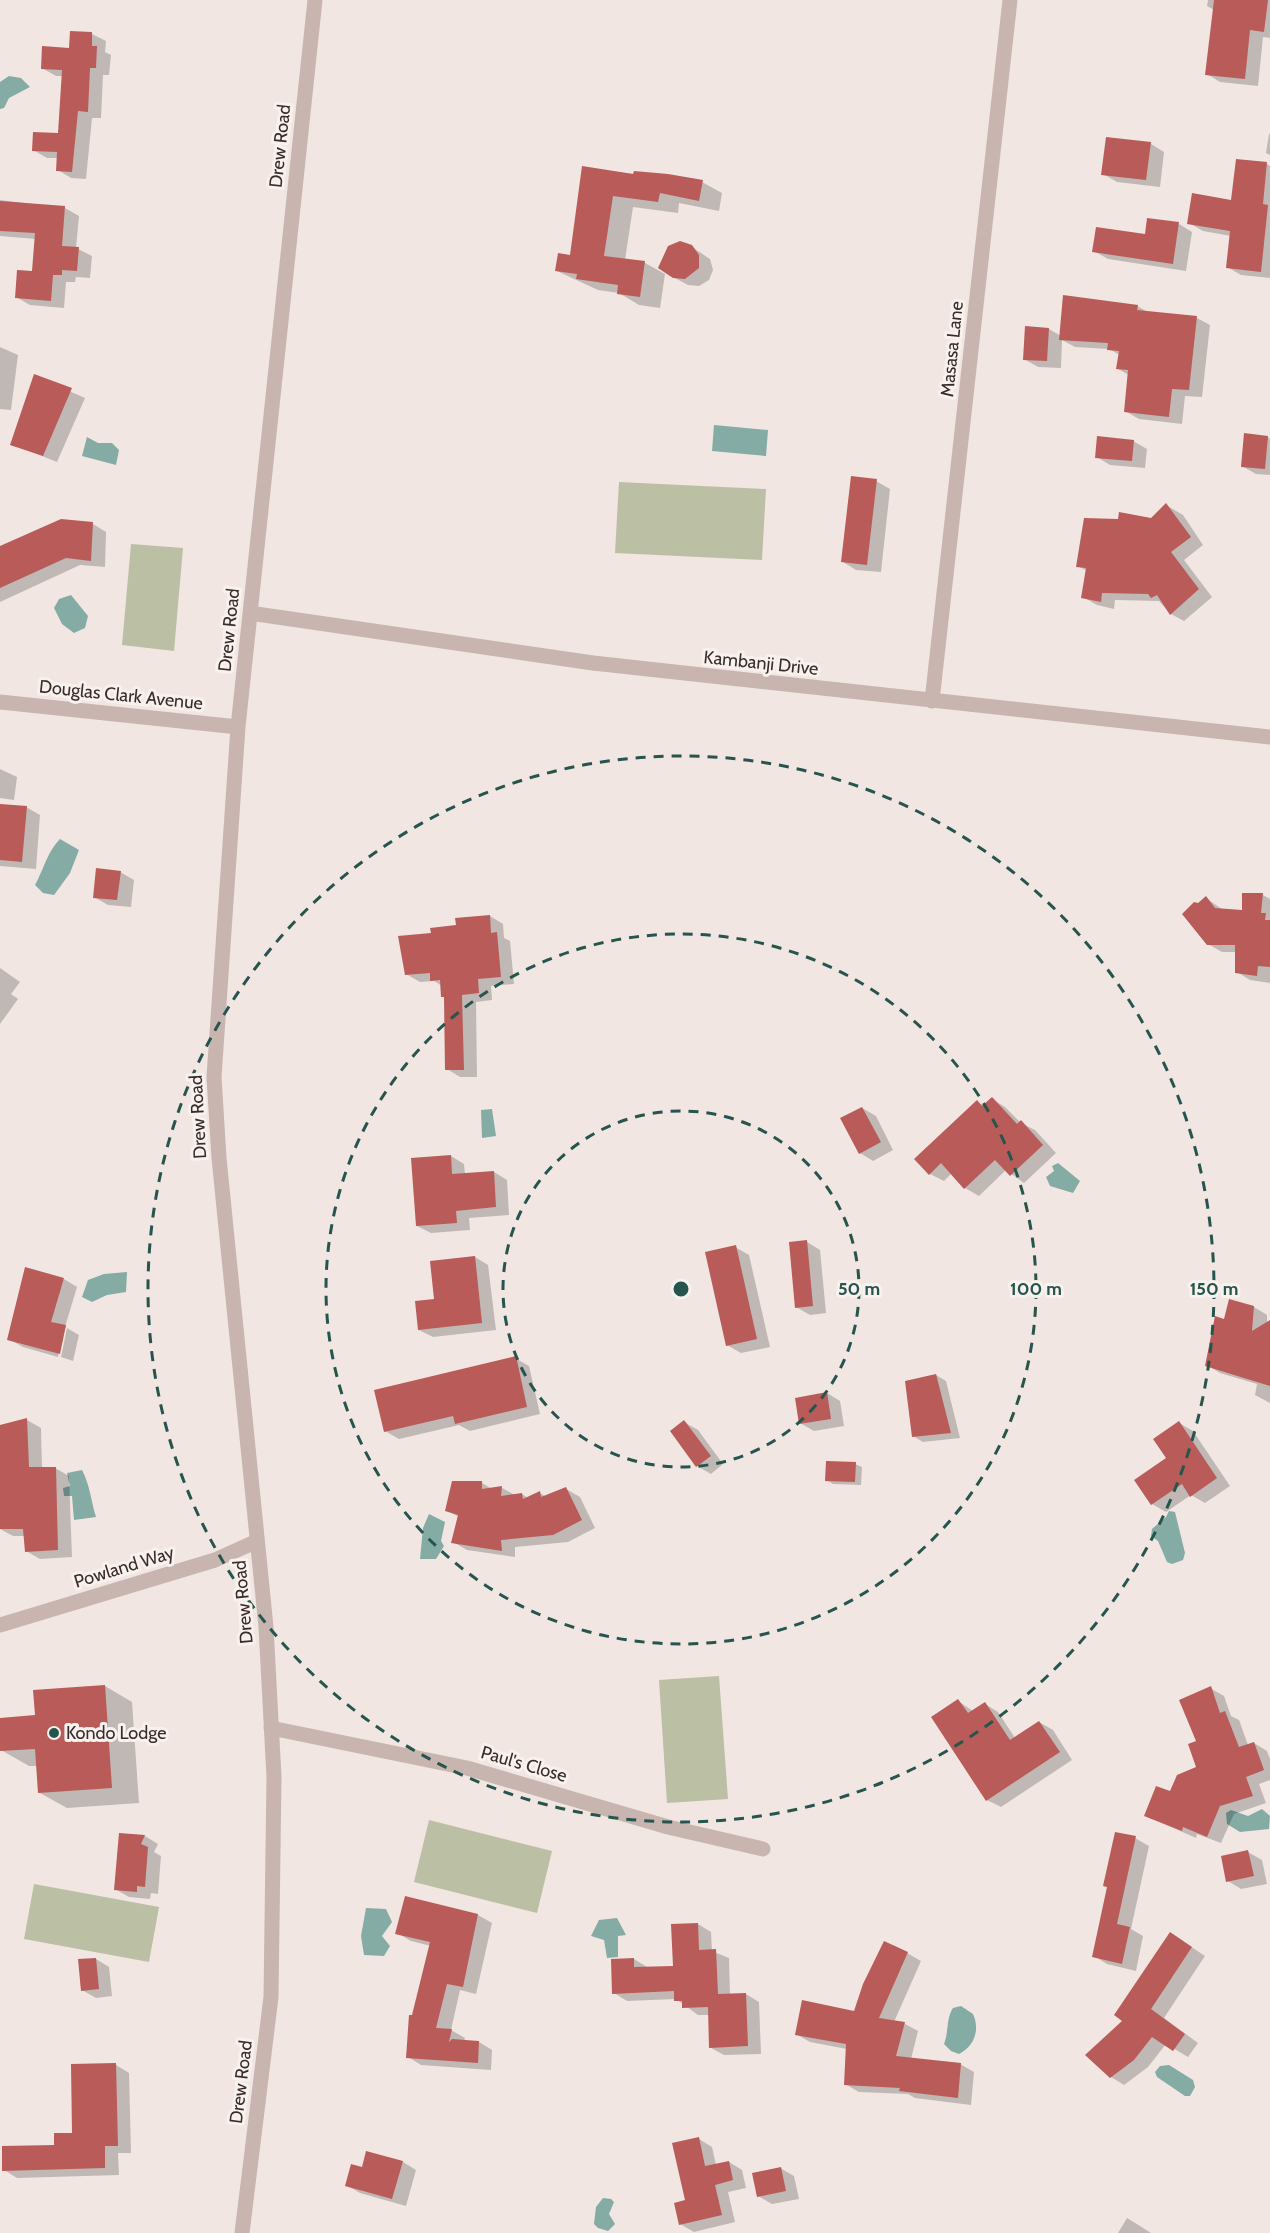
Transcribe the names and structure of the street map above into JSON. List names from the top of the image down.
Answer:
{
  "streets": {
    "street": [
      "Drew Road",
      "Masasa Lane",
      "Kambanji Drive",
      "Douglas Clark Avenue",
      "Powland Way",
      "Paul's Close"
    ]
  },
  "crossings": [
    ["Drew Road", "Kambanji Drive"],
    ["Drew Road", "Douglas Clark Avenue"],
    ["Drew Road", "Powland Way"],
    ["Drew Road", "Paul's Close"],
    ["Masasa Lane", "Kambanji Drive"]
  ],
  "places": ["Kondo Lodge"],
  "rings": ["50 m", "100 m", "150 m"]
}
